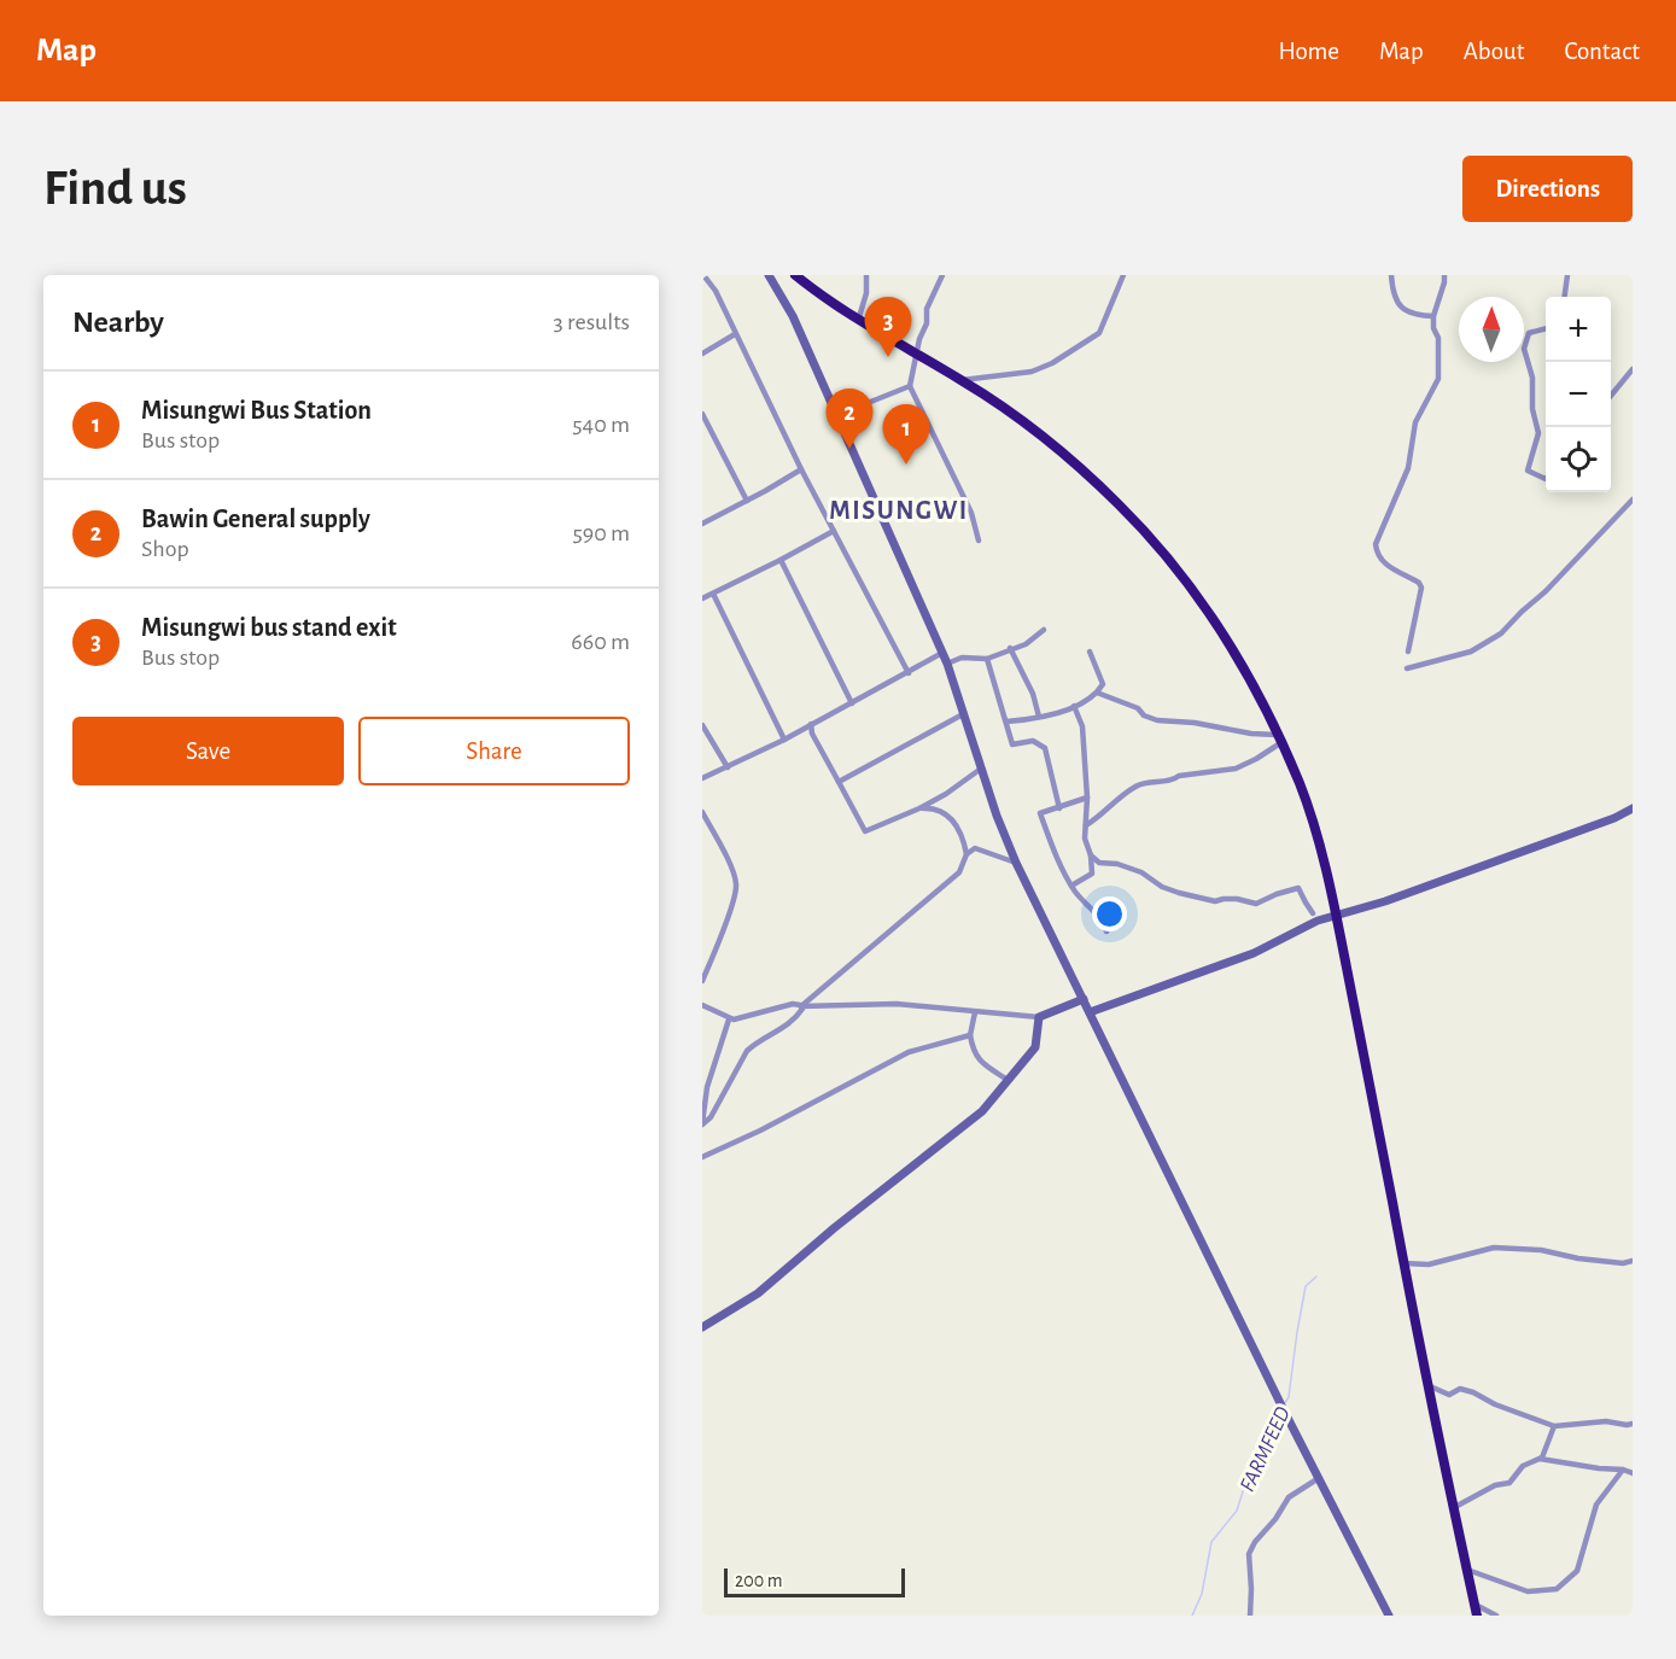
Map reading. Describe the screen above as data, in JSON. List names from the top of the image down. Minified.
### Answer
{"districts":["MISUNGWI"],"water":["FARMFEED"],"scale_bar":"200 m","north":"top","page":{"header":"Map","nav":["Home","Map","About","Contact"],"buttons":["Directions",["Save","Share"]],"title":"Find us","heading":["Nearby","3 results"],"map_buttons":["+","−"],"pins":["3","2","1"],"list":[{"mark":"1","name":"Misungwi Bus Station","note":"Bus stop","value":"540 m"},{"mark":"2","name":"Bawin General supply","note":"Shop","value":"590 m"},{"mark":"3","name":"Misungwi bus stand exit","note":"Bus stop","value":"660 m"}],"scale":"200 m"}}
